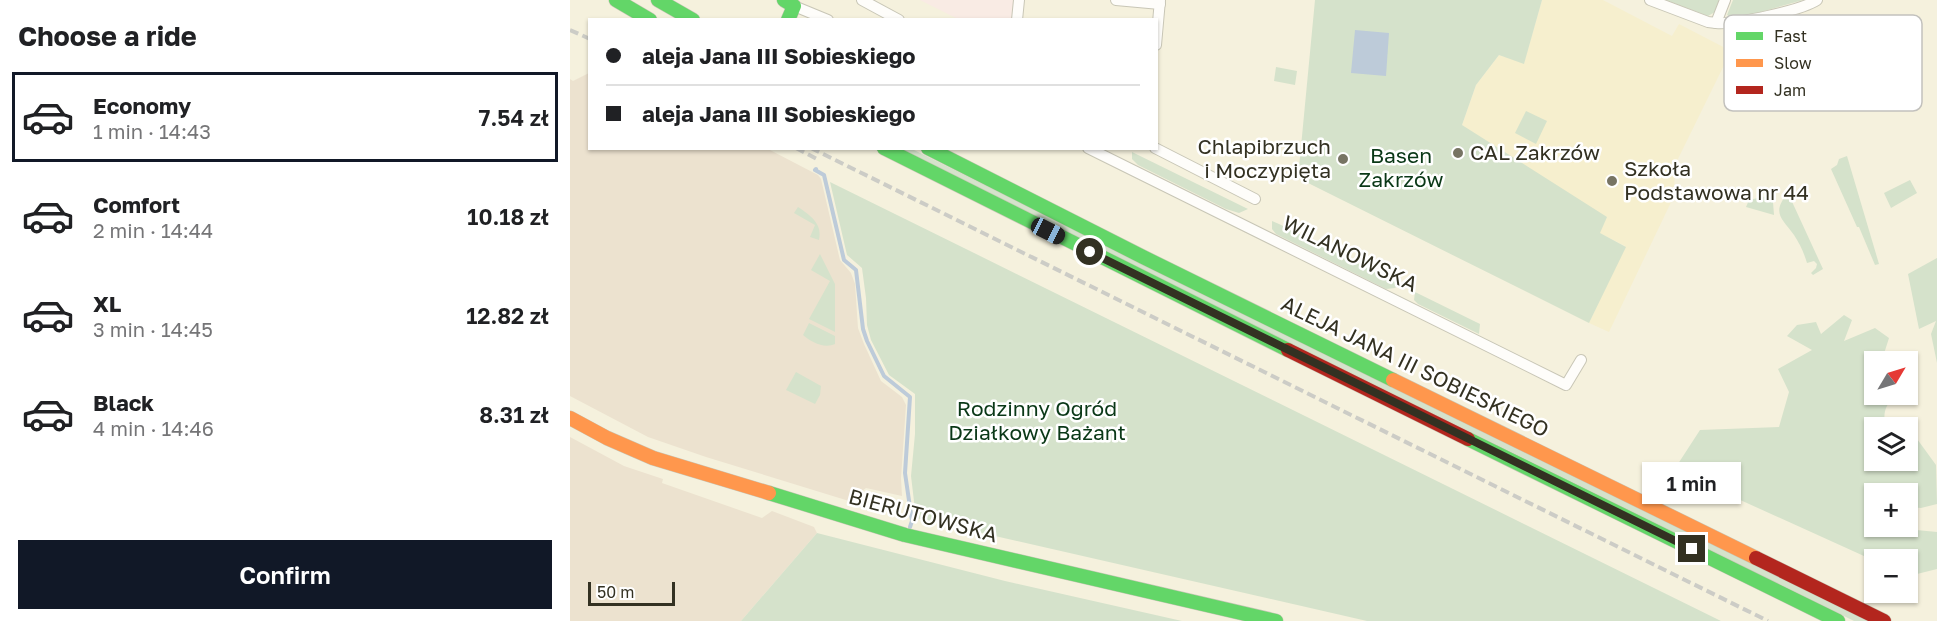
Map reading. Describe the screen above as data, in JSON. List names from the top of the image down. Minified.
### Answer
{"streets":{"main road":["ALEJA JANA III SOBIESKIEGO","BIERUTOWSKA"],"street":["WILANOWSKA"]},"parks":["Basen Zakrzów","Rodzinny Ogród Działkowy Bażant"],"places":["CAL Zakrzów","Chlapibrzuch i Moczypięta","Szkoła Podstawowa nr 44"],"legend":["Fast","Slow","Jam"],"scale_bar":"50 m","north":"top right","page":{"heading":"Choose a ride","banner":["aleja Jana III Sobieskiego","aleja Jana III Sobieskiego"],"list":[{"name":"Economy","note":"1 min · 14:43","value":"7.54 zł"},{"name":"Comfort","note":"2 min · 14:44","value":"10.18 zł"},{"name":"XL","note":"3 min · 14:45","value":"12.82 zł"},{"name":"Black","note":"4 min · 14:46","value":"8.31 zł"}],"map_buttons":["+","−"],"bubble":"1 min","buttons":"Confirm","scale":"50 m"}}
